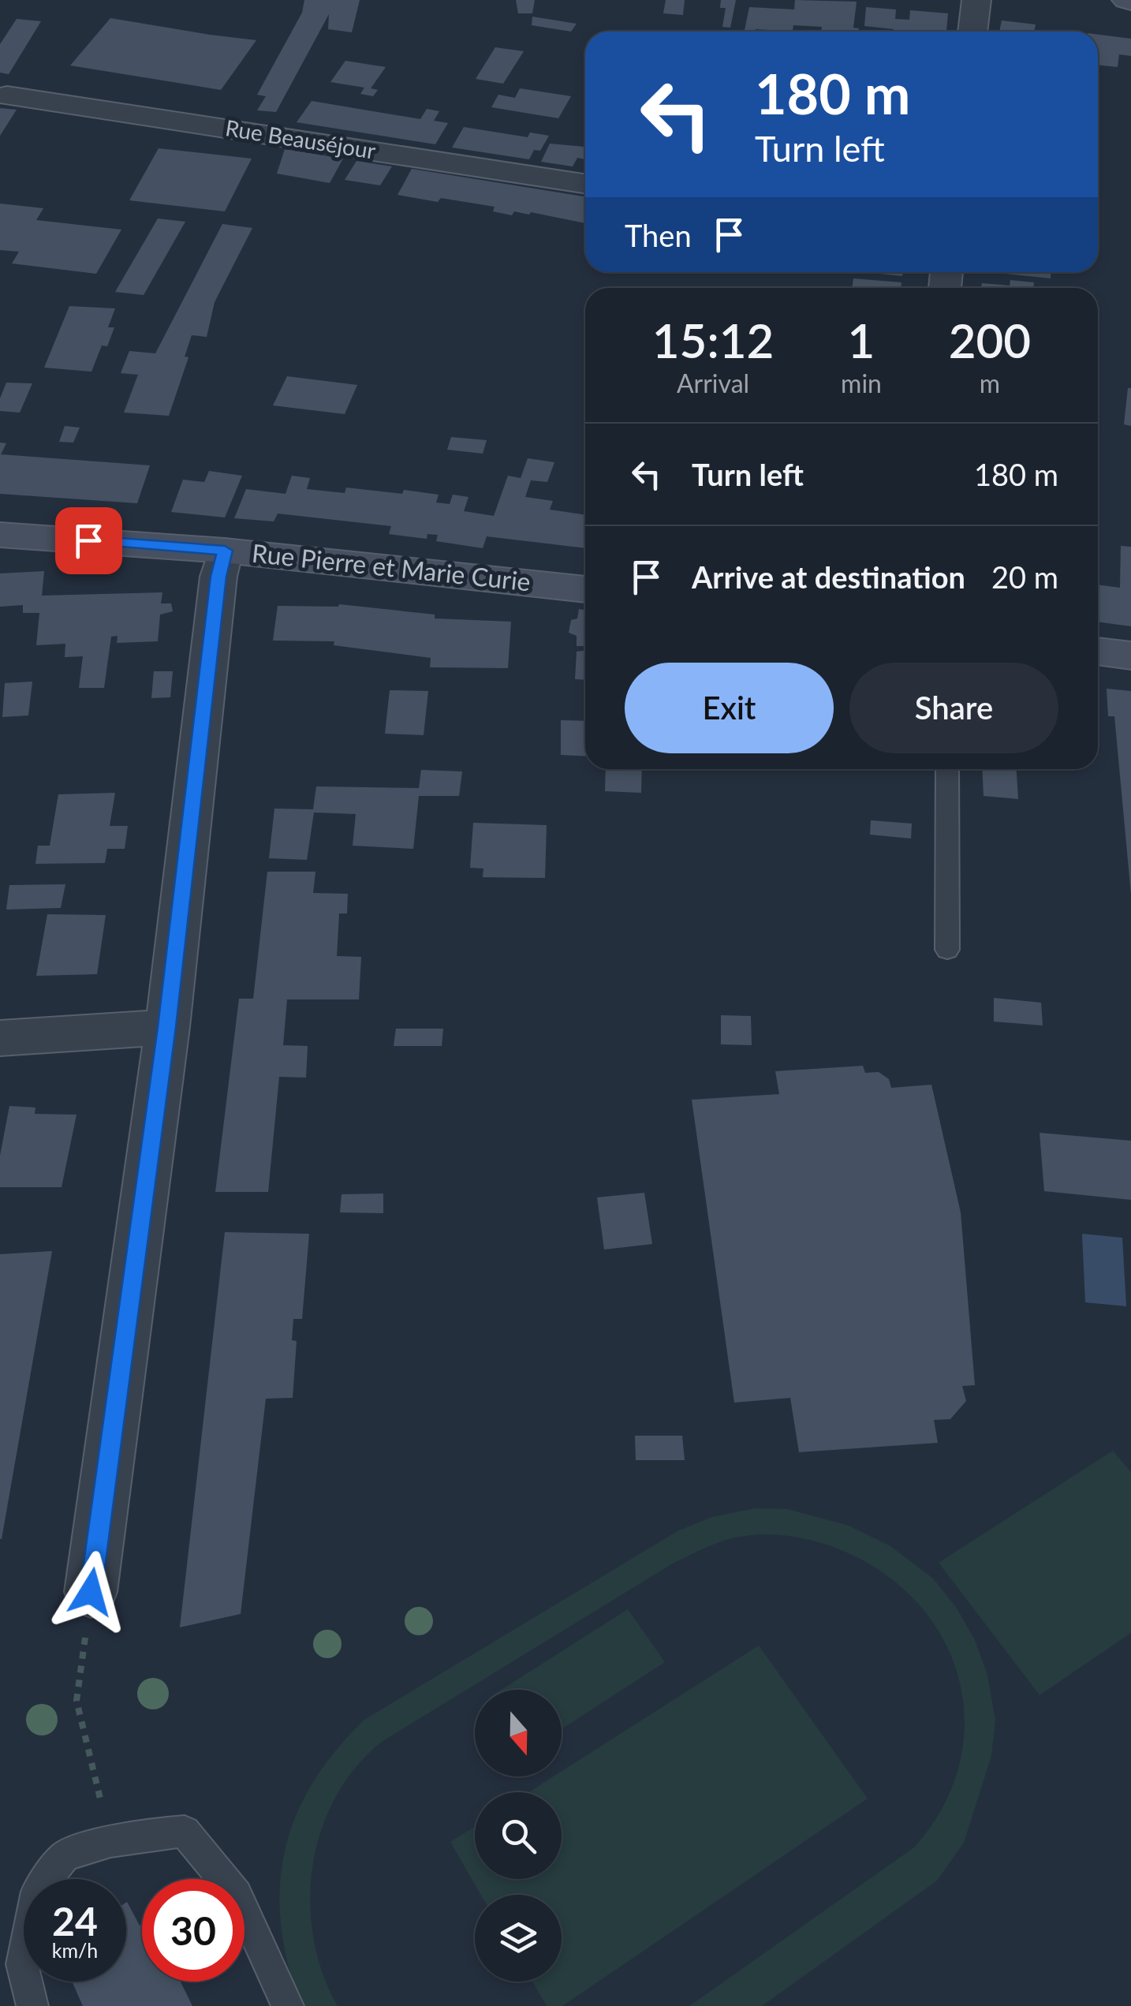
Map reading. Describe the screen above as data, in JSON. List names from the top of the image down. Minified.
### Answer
{"streets":{"street":["Rue Beauséjour","Rue Pierre et Marie Curie"]},"north":"bottom","page":{"turn":["180 m","Turn left"],"then":"Then","eta":["15:12","Arrival","1","min","200","m"],"list":[{"name":"Turn left","value":"180 m"},{"name":"Arrive at destination","value":"20 m"}],"buttons":["Exit","Share"],"speed":"24 km/h","limit":"30"}}
